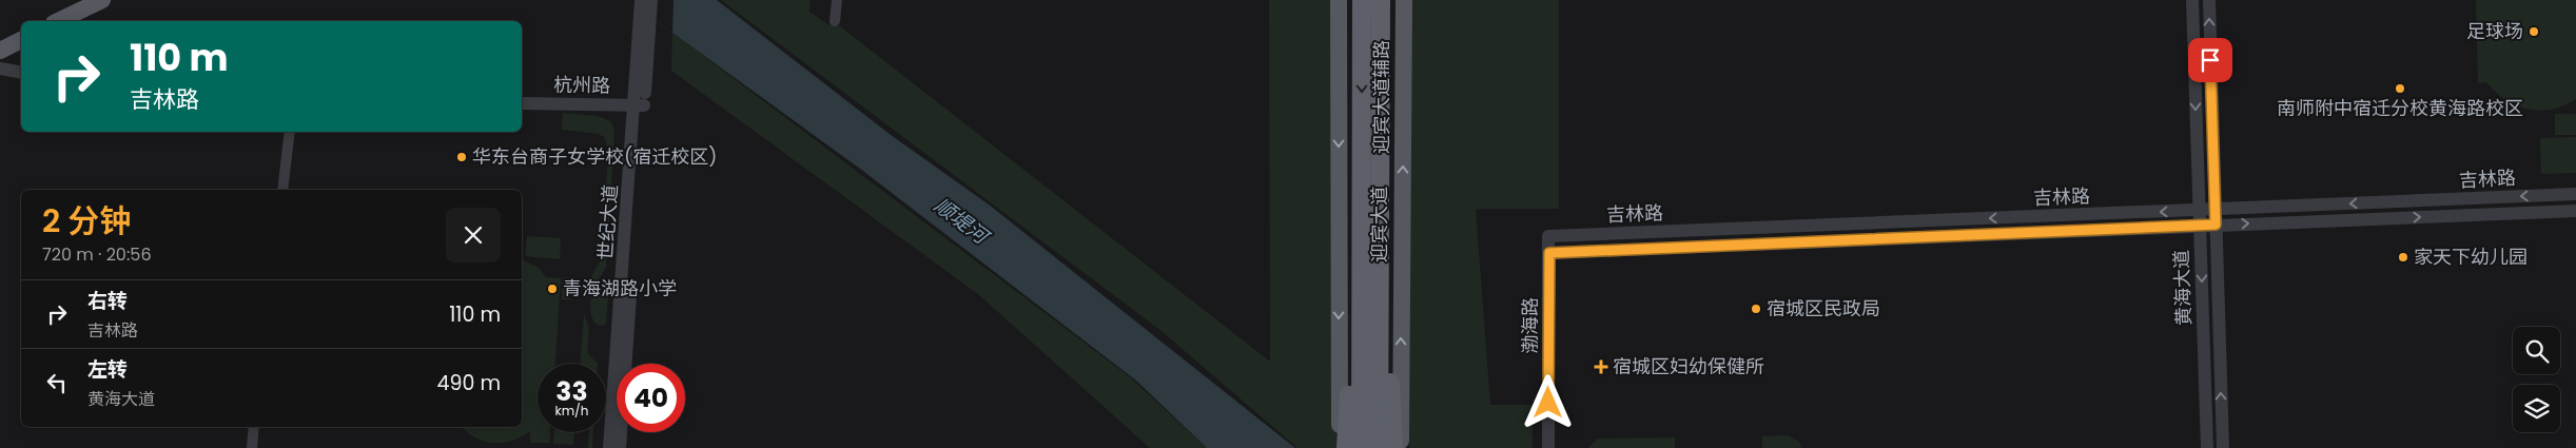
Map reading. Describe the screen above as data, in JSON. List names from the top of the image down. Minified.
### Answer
{"streets":{"highway":["迎宾大道"],"main road":["迎宾大道辅路"],"street":["杭州路","吉林路","世纪大道","黄海大道","渤海路"]},"crossings":[["杭州路","世纪大道"],["吉林路","黄海大道"],["吉林路","渤海路"]],"water":["顺堤河"],"places":{"other":["足球场","南师附中宿迁分校黄海路校区","华东台商子女学校(宿迁校区)","家天下幼儿园","青海湖路小学","宿城区民政局"],"health":["宿城区妇幼保健所"]},"page":{"turn":["110 m","吉林路"],"heading":["2 分钟","720 m · 20:56"],"list":[{"name":"右转","note":"吉林路","value":"110 m"},{"name":"左转","note":"黄海大道","value":"490 m"}],"speed":"33 km/h","limit":"40"}}
